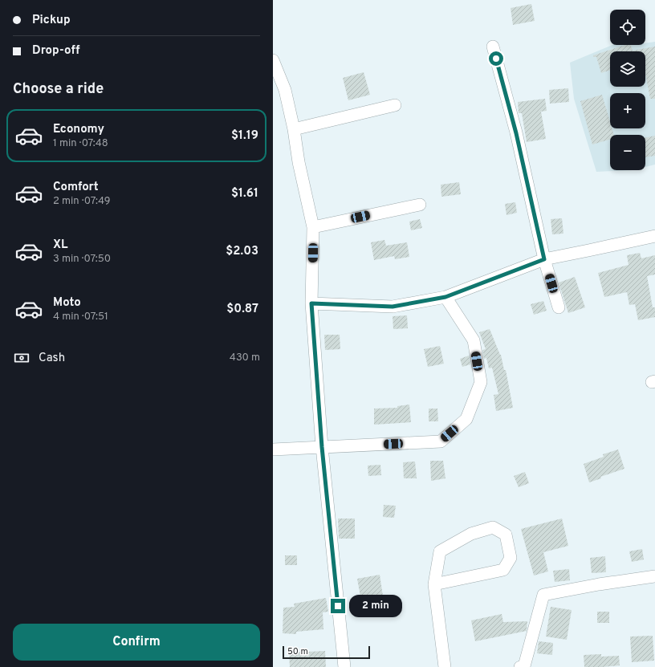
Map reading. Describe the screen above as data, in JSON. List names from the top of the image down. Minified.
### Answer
{"scale_bar":"50 m","page":{"banner":["Pickup","Drop-off"],"map_buttons":["+","−"],"heading":"Choose a ride","list":[{"name":"Economy","note":"1 min · 07:48","value":"$1.19"},{"name":"Comfort","note":"2 min · 07:49","value":"$1.61"},{"name":"XL","note":"3 min · 07:50","value":"$2.03"},{"name":"Moto","note":"4 min · 07:51","value":"$0.87"}],"pay":["Cash","430 m"],"bubble":"2 min","buttons":"Confirm","scale":"50 m"}}
